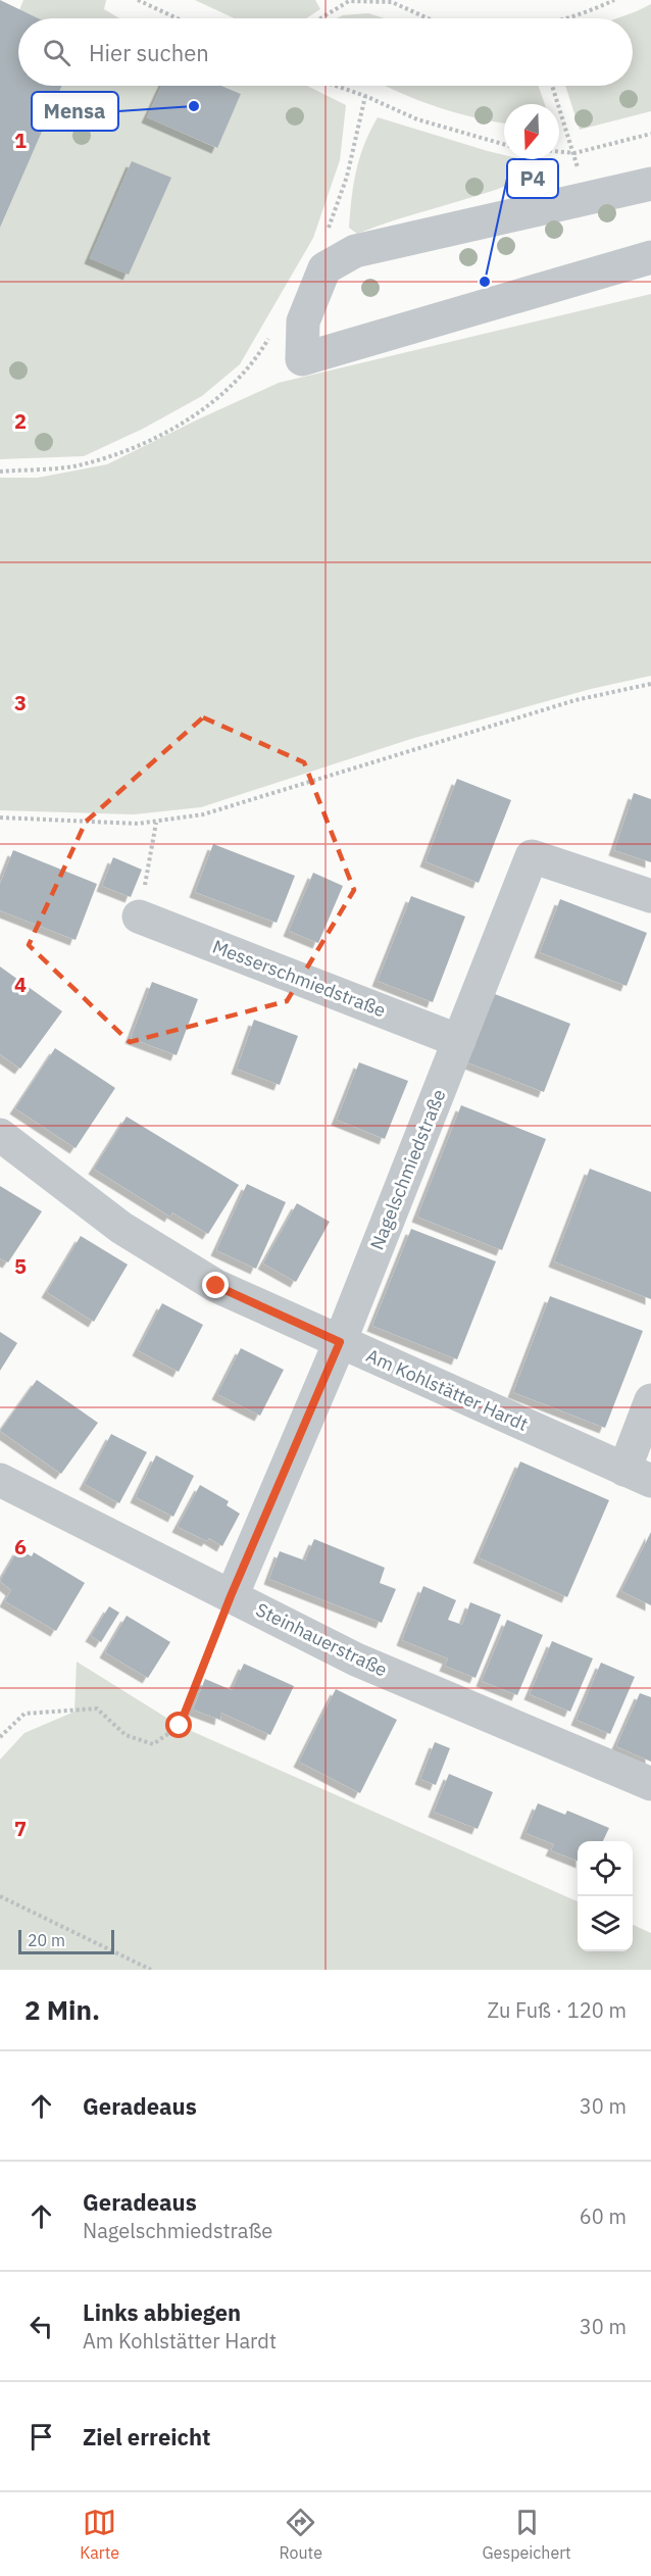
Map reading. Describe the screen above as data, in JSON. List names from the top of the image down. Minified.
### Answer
{"streets":{"street":["Messerschmiedstraße","Nagelschmiedstraße","Am Kohlstätter Hardt","Steinhauerstraße"]},"crossings":[["Messerschmiedstraße","Nagelschmiedstraße"],["Nagelschmiedstraße","Am Kohlstätter Hardt"],["Nagelschmiedstraße","Steinhauerstraße"]],"places":["Mensa","P4"],"scale_bar":"20 m","north":"bottom","page":{"search":"Hier suchen","scale":"20 m","heading":["2 Min.","Zu Fuß · 120 m"],"list":[["Geradeaus","30 m"],["Geradeaus","Nagelschmiedstraße","60 m"],["Links abbiegen","Am Kohlstätter Hardt","30 m"],"Ziel erreicht"],"nav":["Karte","Route","Gespeichert"]},"grid":{"rows":["1","2","3","4","5","6","7"]}}
